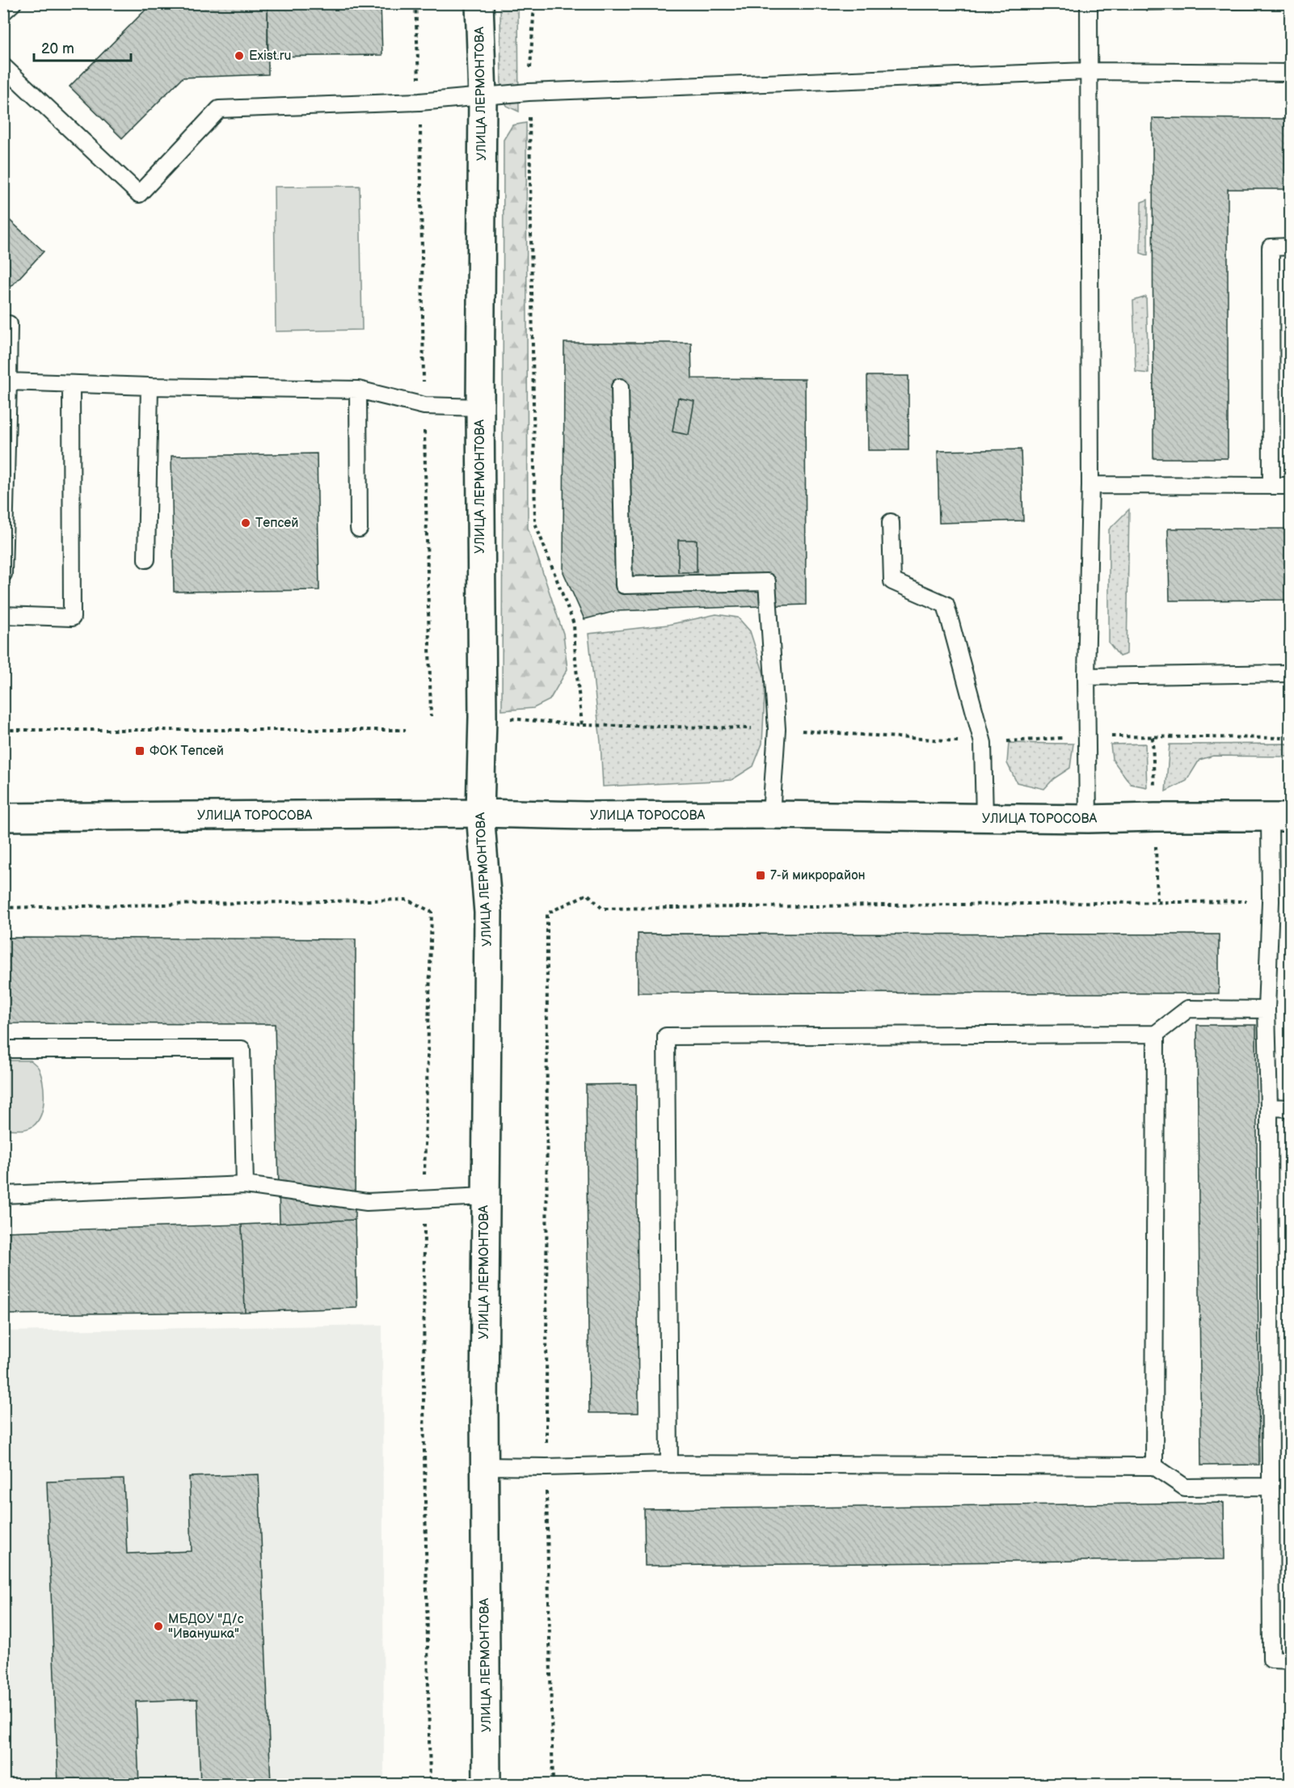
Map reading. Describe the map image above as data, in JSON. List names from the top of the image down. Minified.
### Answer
{"streets":{"street":["УЛИЦА ЛЕРМОНТОВА","УЛИЦА ТОРОСОВА"]},"crossings":[["УЛИЦА ЛЕРМОНТОВА","УЛИЦА ТОРОСОВА"]],"places":{"other":["Exist.ru","Тепсей","МБДОУ \"Д/с \"Иванушка\""],"transit":["ФОК Тепсей","7-й микрорайон"]},"scale_bar":"20 m"}
